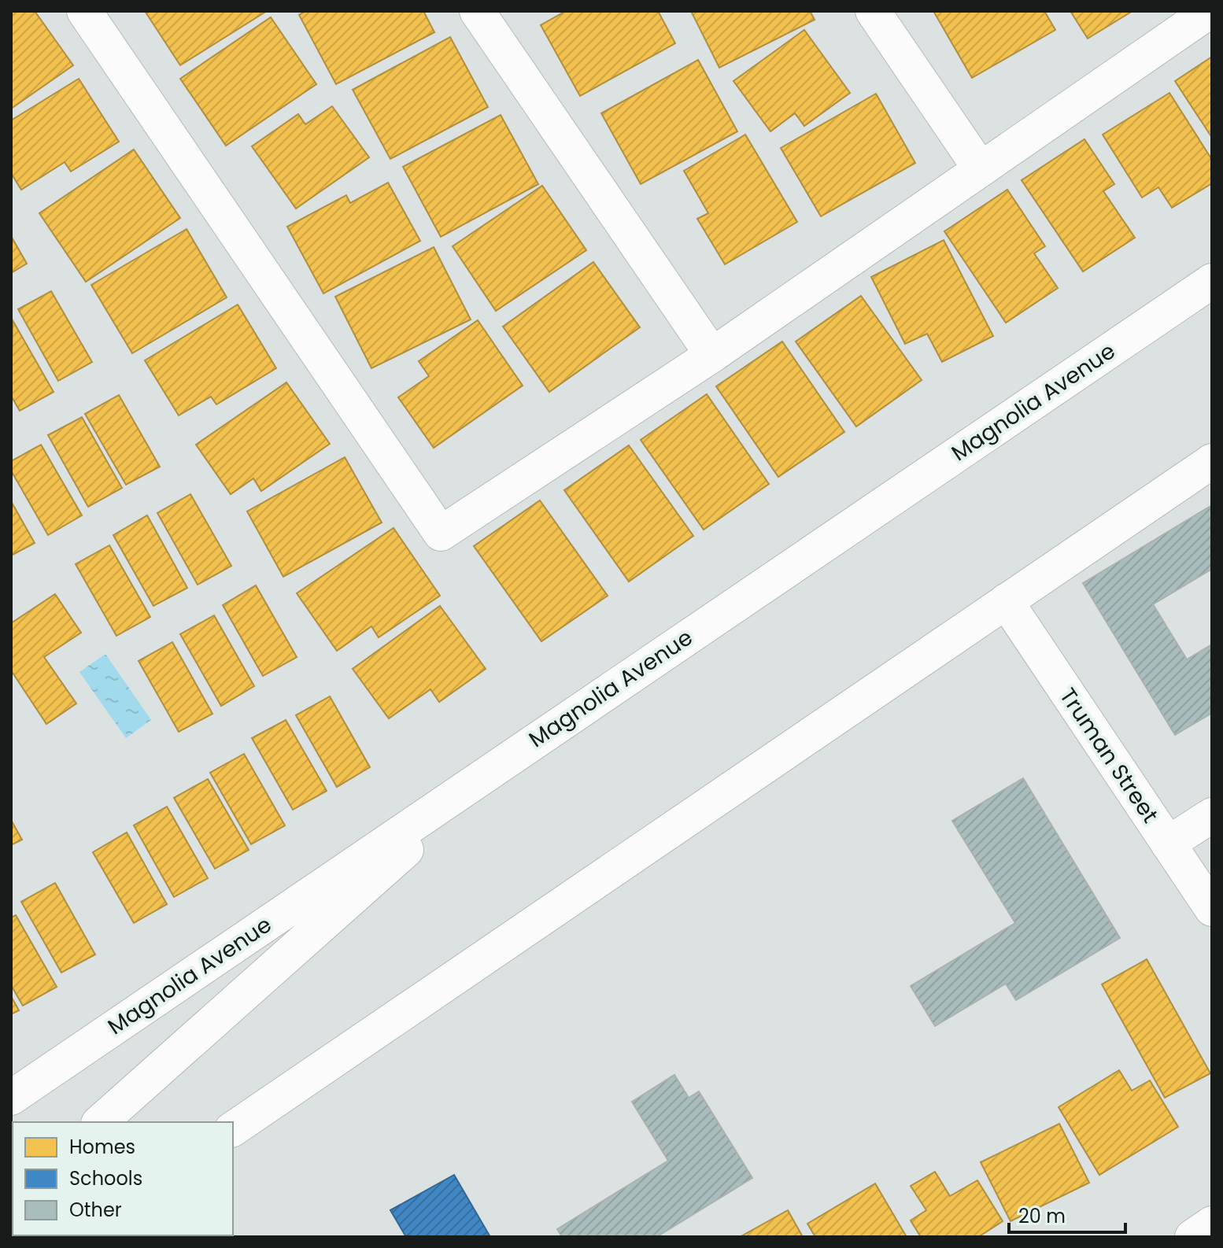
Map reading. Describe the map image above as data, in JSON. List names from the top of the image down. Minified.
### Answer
{"streets":{"main road":["Magnolia Avenue","Truman Street"]},"legend":["Homes","Schools","Other"],"scale_bar":"20 m"}
